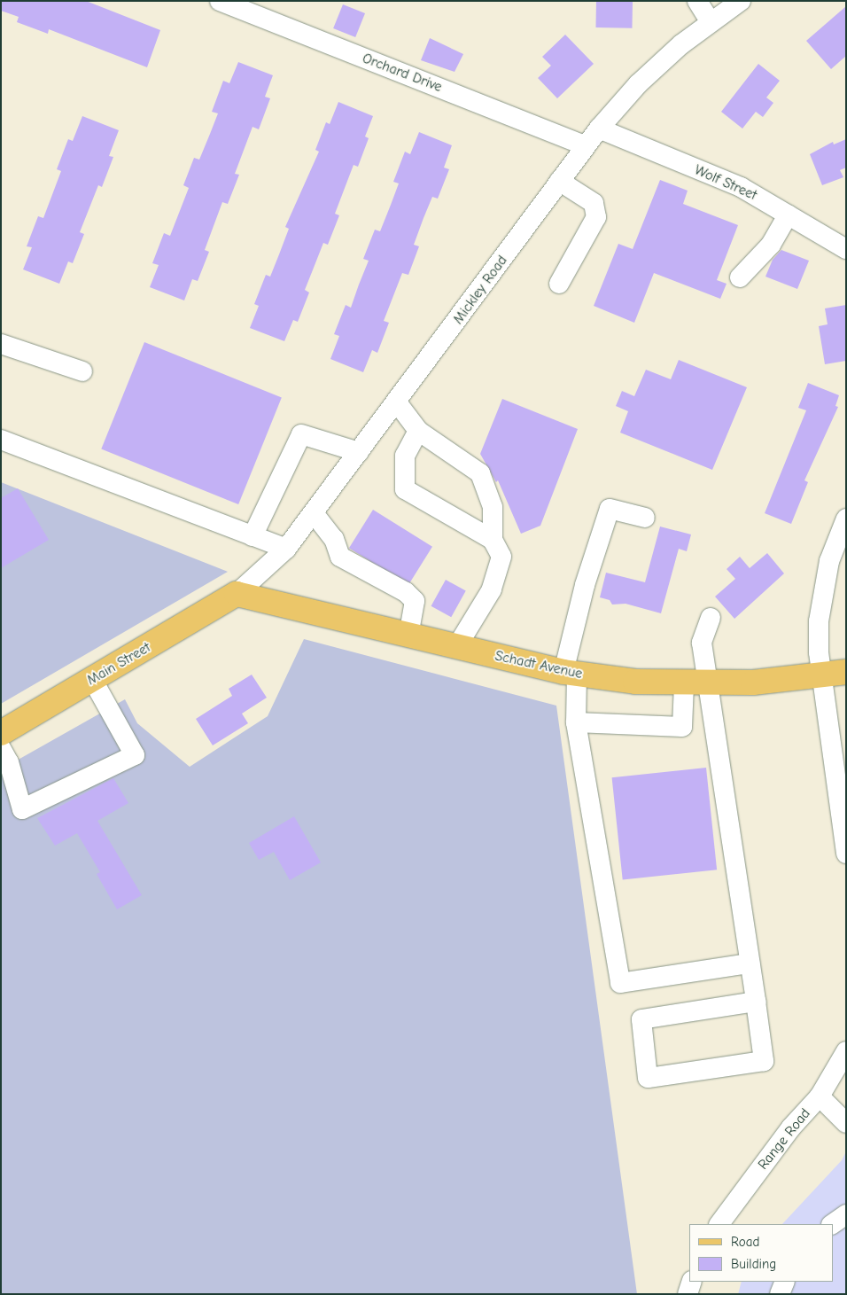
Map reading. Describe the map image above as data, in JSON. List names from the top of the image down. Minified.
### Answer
{"streets":{"main road":["Main Street","Schadt Avenue"],"street":["Orchard Drive","Wolf Street","Mickley Road","Range Road"]},"crossings":[["Orchard Drive","Mickley Road"],["Wolf Street","Mickley Road"],["Mickley Road","Main Street"],["Mickley Road","Schadt Avenue"],["Main Street","Schadt Avenue"]],"legend":["Road","Building"]}
